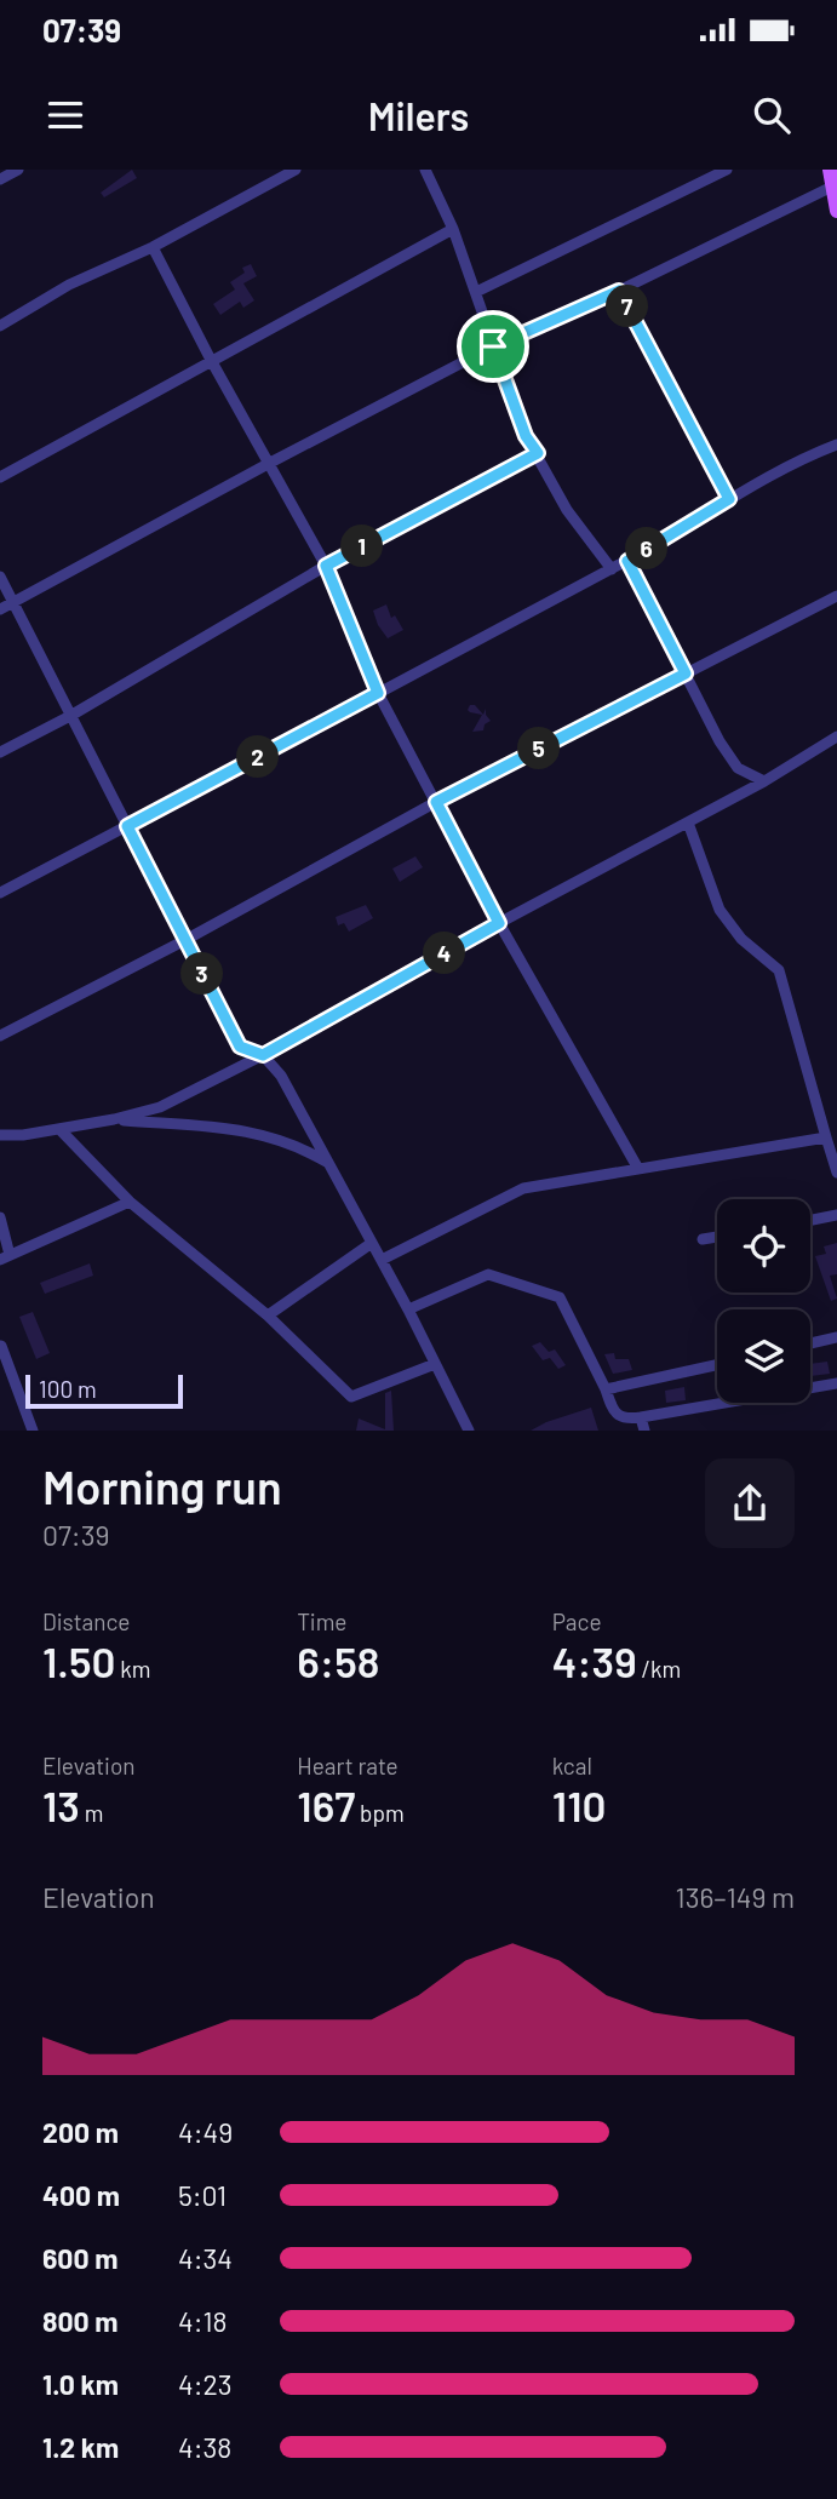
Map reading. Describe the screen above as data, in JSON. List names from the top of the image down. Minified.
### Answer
{"scale_bar":"100 m","page":{"status":"07:39","header":"Milers","pins":["7","1","6","5","2","4","3"],"scale":"100 m","heading":["Morning run","07:39"],"stats":[["Distance","1.50 km"],["Time","6:58"],["Pace","4:39 /km"],["Elevation","13 m"],["Heart rate","167 bpm"],["kcal","110"]],"chart":["Elevation","136–149 m"],"list":[{"name":"200 m","note":"4:49"},{"name":"400 m","note":"5:01"},{"name":"600 m","note":"4:34"},{"name":"800 m","note":"4:18"},{"name":"1.0 km","note":"4:23"},{"name":"1.2 km","note":"4:38"}]}}
